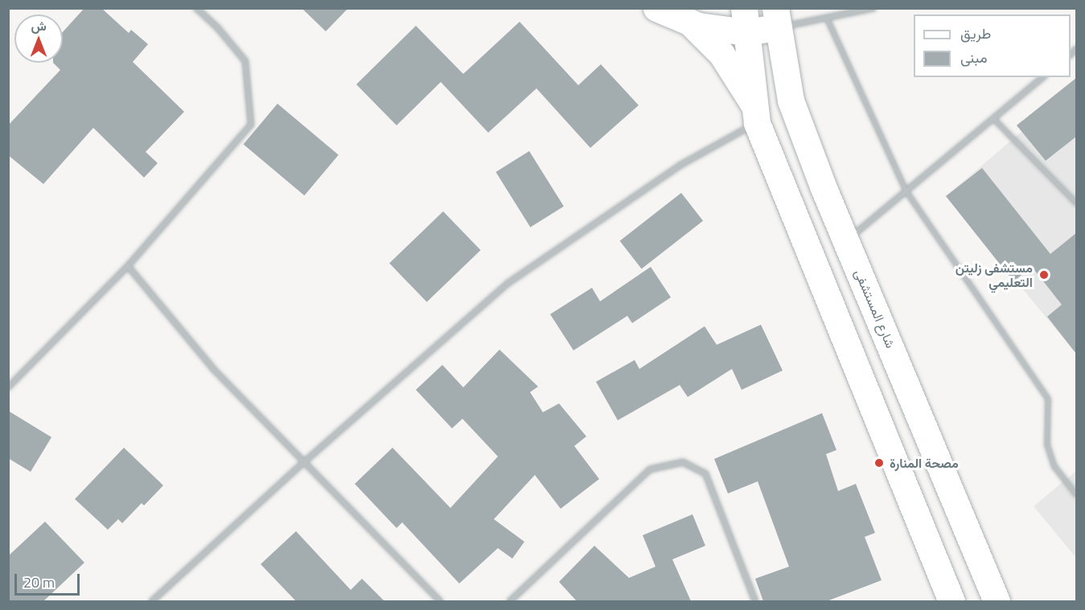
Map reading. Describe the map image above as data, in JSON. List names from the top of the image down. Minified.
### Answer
{"streets":{"main road":["شارع المستشفى"]},"places":["مستشفى زليتن التعليمي","مصحة المنارة"],"legend":["طريق","مبنى"],"scale_bar":"20 m","north":"top"}
